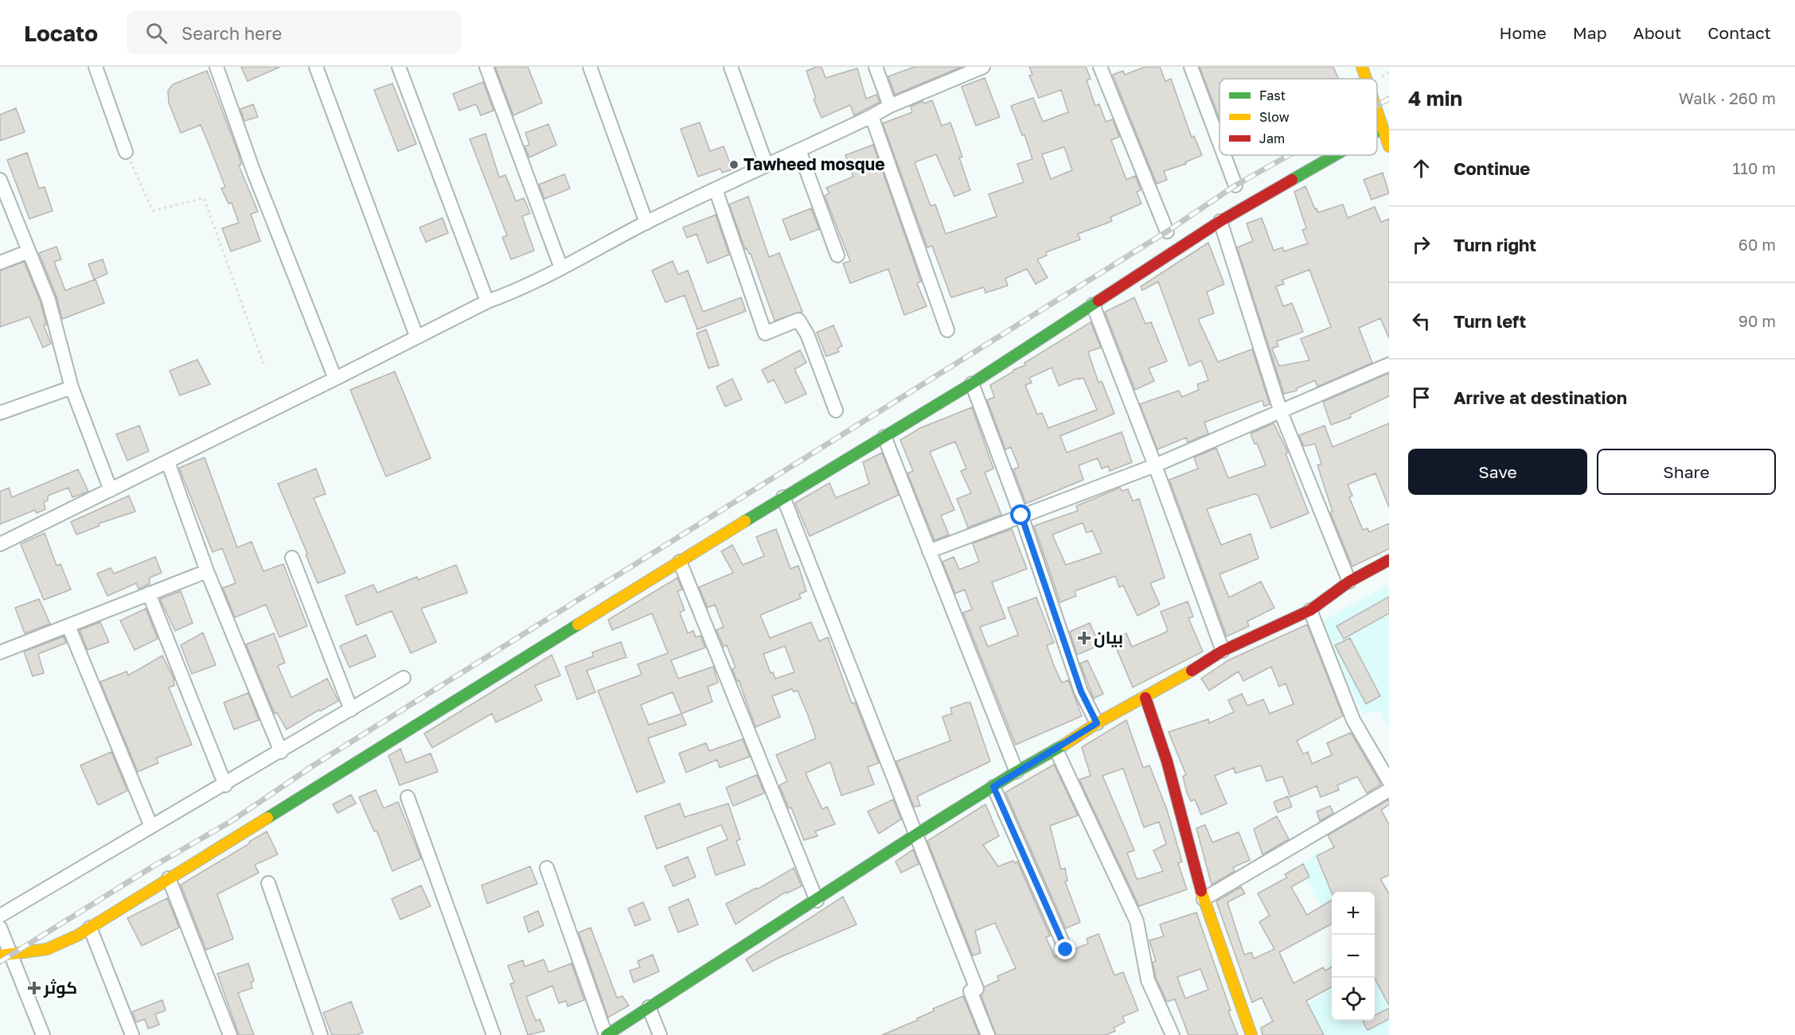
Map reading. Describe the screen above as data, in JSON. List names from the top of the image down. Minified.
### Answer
{"places":{"other":["Tawheed mosque"],"health":["بيان","كوثر"]},"legend":["Fast","Slow","Jam"],"page":{"header":"Locato","search":"Search here","nav":["Home","Map","About","Contact"],"heading":["4 min","Walk · 260 m"],"list":[["Continue","110 m"],["Turn right","60 m"],["Turn left","90 m"],"Arrive at destination"],"buttons":["Save","Share"],"map_buttons":["+","−"]}}
